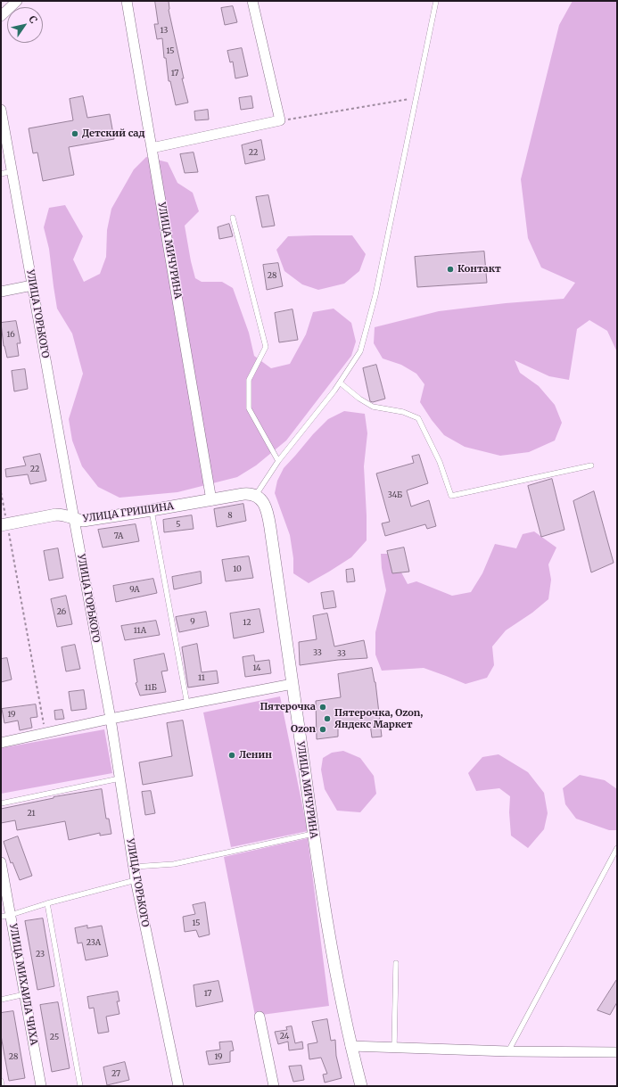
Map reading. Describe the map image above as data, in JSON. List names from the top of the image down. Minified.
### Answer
{"streets":{"street":["УЛИЦА МИЧУРИНА","УЛИЦА ГОРЬКОГО","УЛИЦА ГРИШИНА","УЛИЦА МИХАИЛА ЧИХА"]},"crossings":[["УЛИЦА МИЧУРИНА","УЛИЦА ГРИШИНА"],["УЛИЦА ГОРЬКОГО","УЛИЦА ГРИШИНА"]],"places":["Детский сад","Контакт","Пятерочка","Пятерочка, Ozon, Яндекс Маркет","Ozon","Ленин"],"house_numbers":["13","15","17","22","28","16","22","34Б","8","5","7А","10","9А","26","9","12","11А","33","33","14","11","11Б","19","21","15","23А","23","17","24","25","28","19","27"],"north":"top right"}
